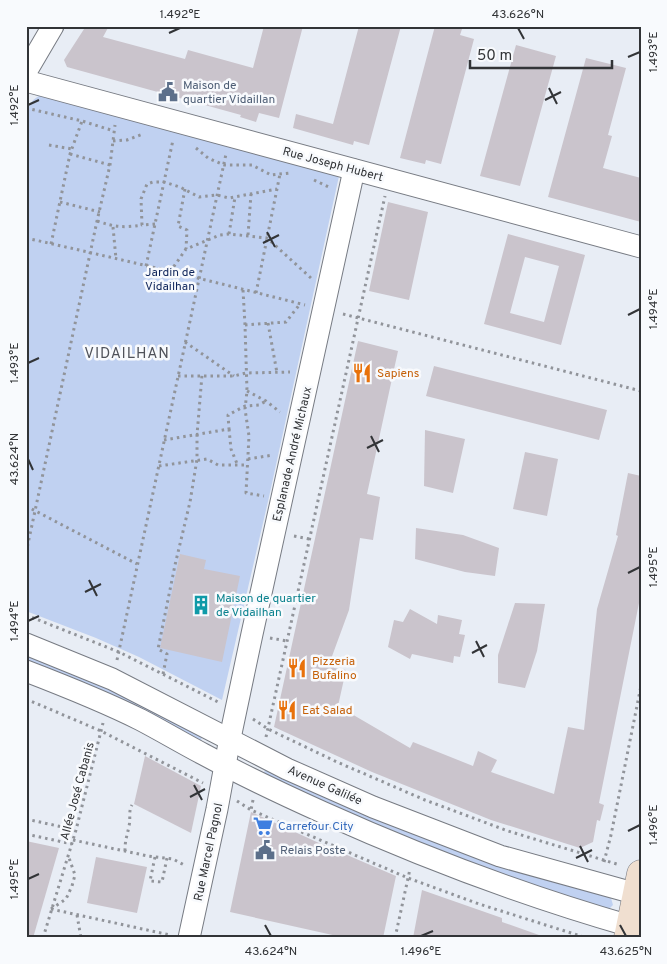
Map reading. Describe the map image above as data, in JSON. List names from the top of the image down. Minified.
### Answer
{"streets":{"street":["Rue Joseph Hubert","Esplanade André Michaux","Avenue Galilée","Rue Marcel Pagnol"],"path":["Allée José Cabanis"]},"crossings":[["Rue Joseph Hubert","Esplanade André Michaux"],["Esplanade André Michaux","Avenue Galilée"],["Esplanade André Michaux","Rue Marcel Pagnol"],["Avenue Galilée","Rue Marcel Pagnol"]],"districts":["VIDAILHAN"],"parks":["Jardin de Vidailhan"],"places":{"public building":["Maison de quartier Vidaillan","Relais Poste"],"restaurant":["Sapiens","Pizzeria Bufalino","Eat Salad"],"building":["Maison de quartier de Vidailhan"],"supermarket":["Carrefour City"]},"scale_bar":"50 m","coordinates":["1.492°E","43.626°N","1.493°E","1.494°E","43.624°N","1.495°E","1.496°E","43.625°N"]}
